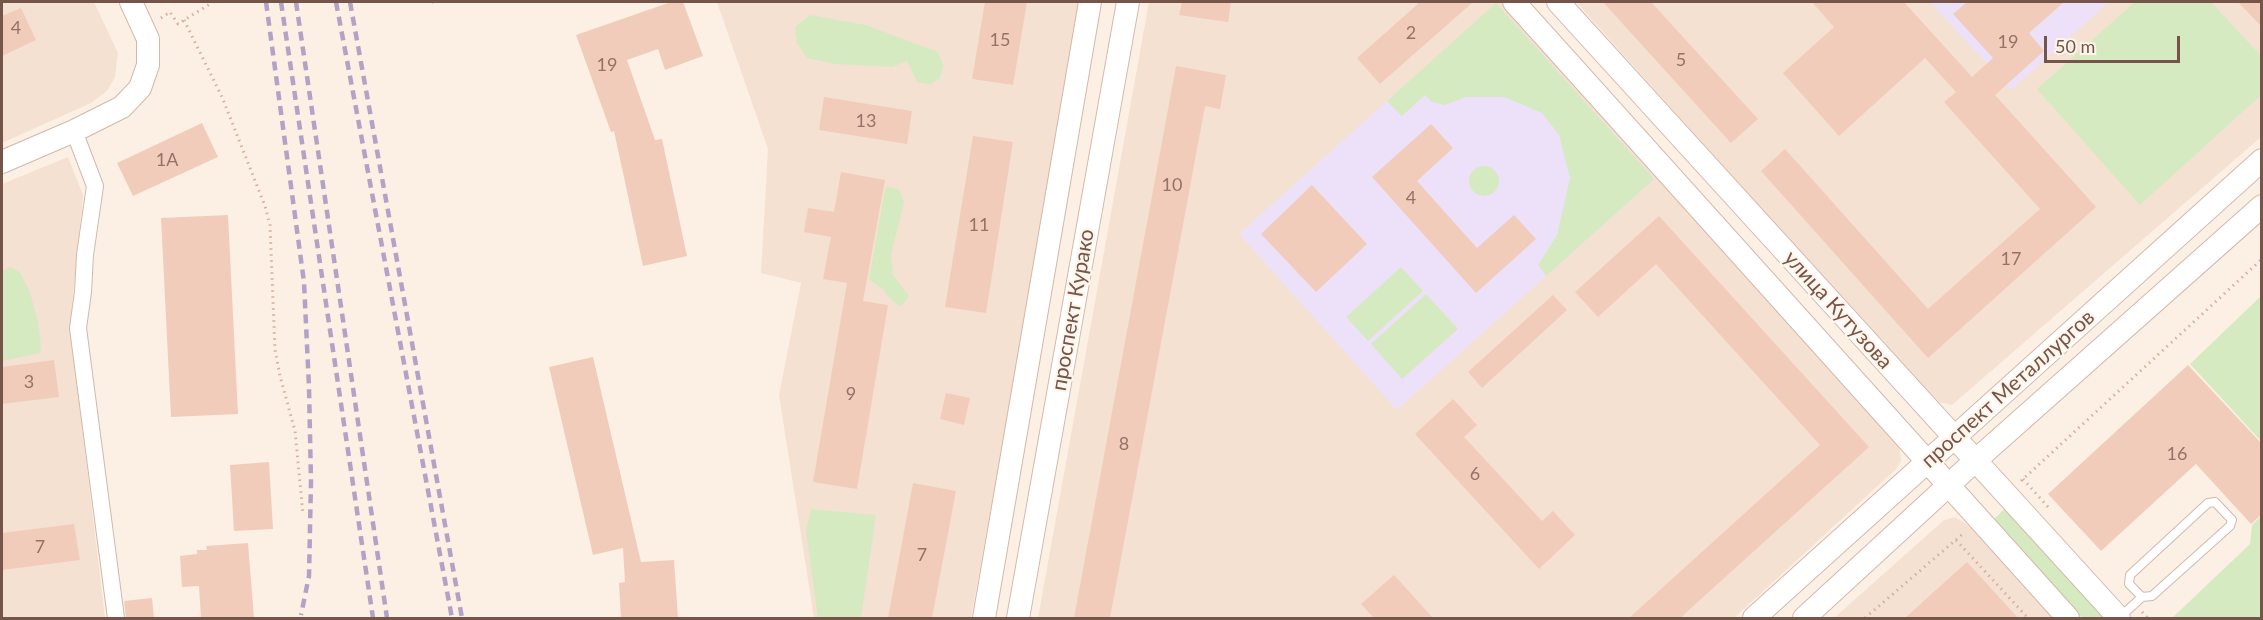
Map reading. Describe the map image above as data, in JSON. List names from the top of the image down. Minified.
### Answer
{"streets":{"main road":["проспект Курако","улица Кутузова","проспект Металлургов"]},"crossings":[["улица Кутузова","проспект Металлургов"]],"house_numbers":["4","2","15","19","5","19","13","1А","10","4","11","17","3","9","8","16","6","7","7"],"scale_bar":"50 m"}
